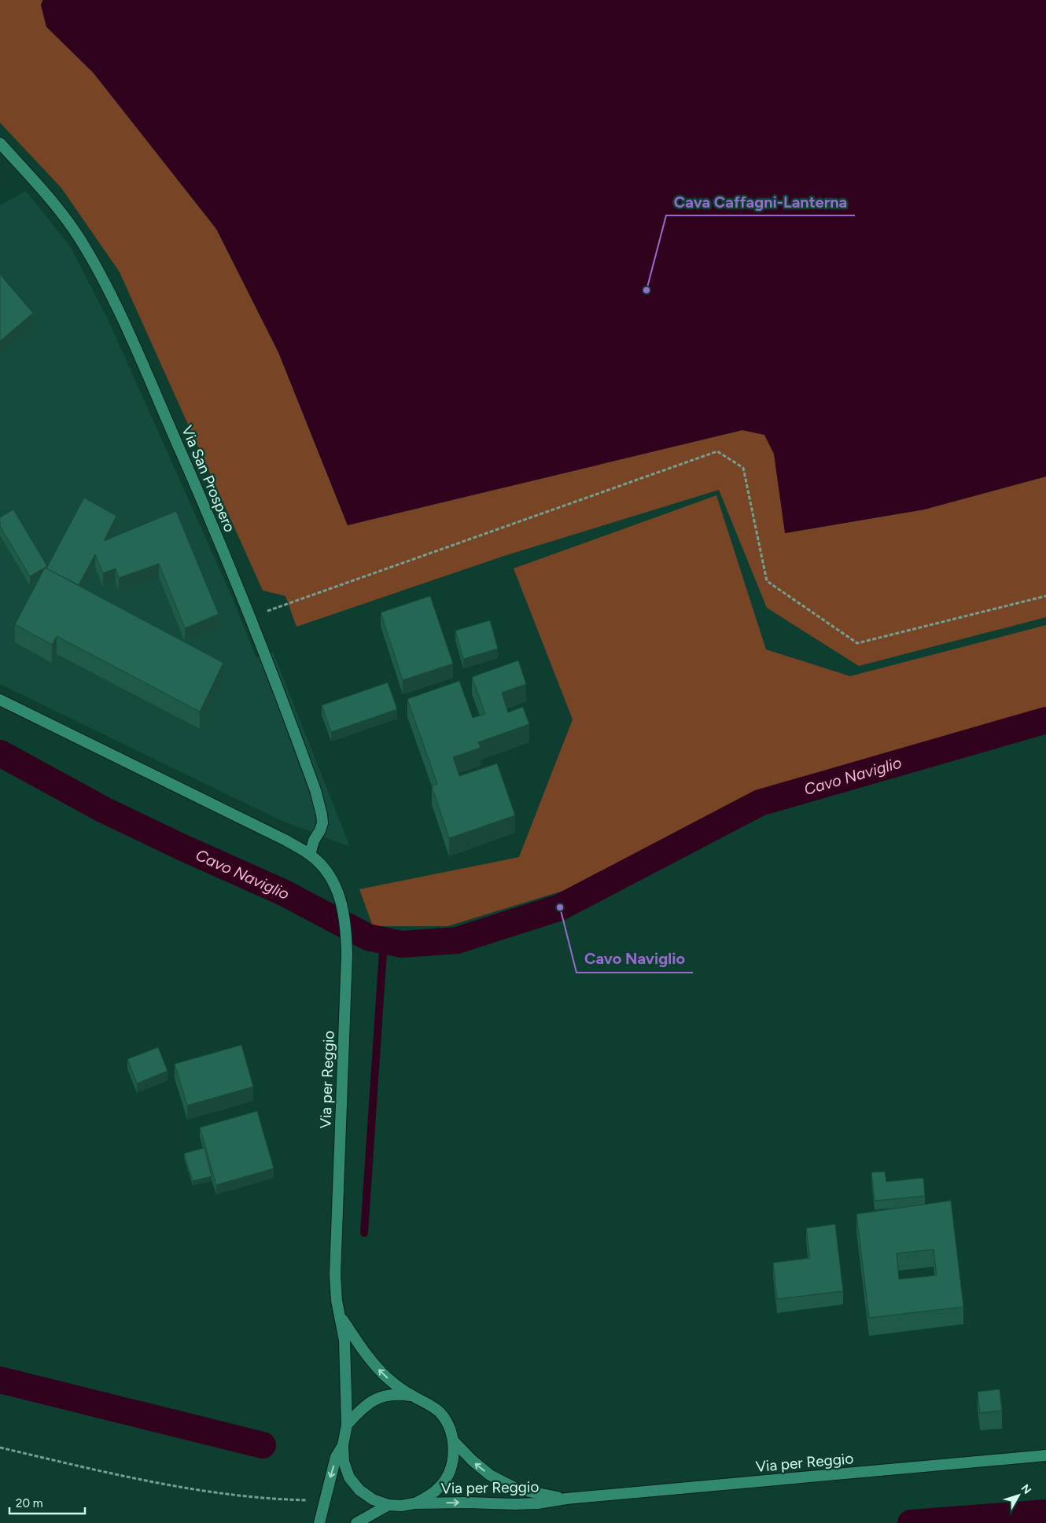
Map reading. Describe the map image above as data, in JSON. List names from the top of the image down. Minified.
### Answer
{"streets":{"main road":["Via San Prospero","Via per Reggio"]},"crossings":[["Via San Prospero","Via per Reggio"]],"water":["Cavo Naviglio"],"places":["Cava Caffagni-Lanterna","Cavo Naviglio"],"scale_bar":"20 m","north":"top right"}
